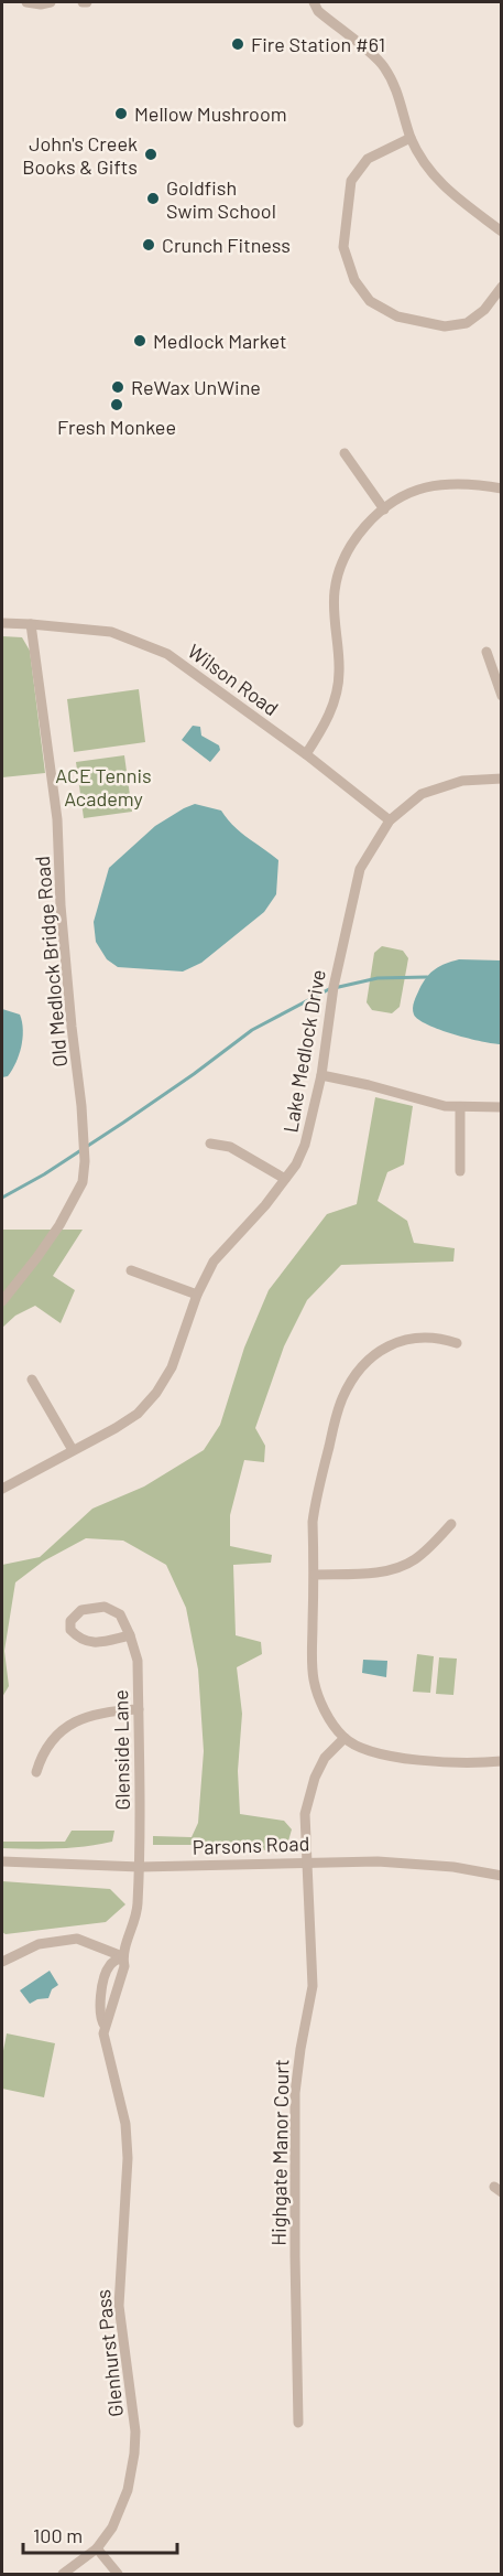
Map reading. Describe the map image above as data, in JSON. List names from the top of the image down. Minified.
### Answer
{"streets":{"street":["Wilson Road","Old Medlock Bridge Road","Lake Medlock Drive","Glenside Lane","Parsons Road","Highgate Manor Court","Glenhurst Pass"]},"crossings":[["Wilson Road","Old Medlock Bridge Road"],["Wilson Road","Lake Medlock Drive"],["Glenside Lane","Parsons Road"],["Glenside Lane","Glenhurst Pass"],["Parsons Road","Highgate Manor Court"],["Parsons Road","Glenhurst Pass"]],"parks":["ACE Tennis Academy"],"places":["Fire Station #61","Mellow Mushroom","John's Creek Books & Gifts","Goldfish Swim School","Crunch Fitness","Medlock Market","ReWax UnWine","Fresh Monkee"],"scale_bar":"100 m"}
